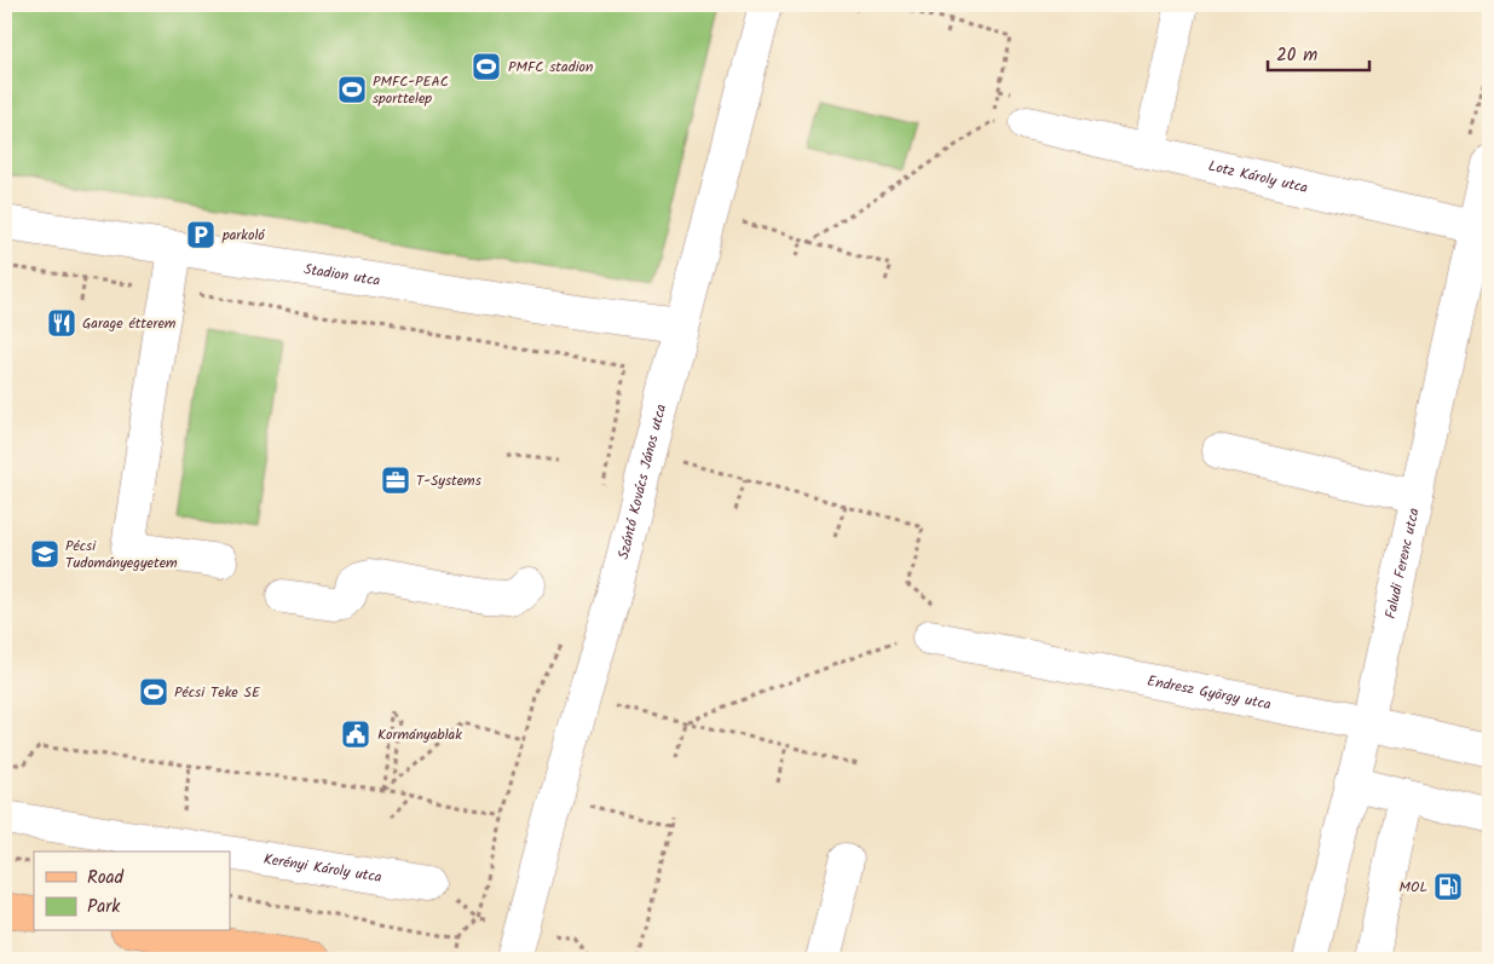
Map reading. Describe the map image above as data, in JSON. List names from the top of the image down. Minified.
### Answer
{"streets":{"street":["Lotz Károly utca","Stadion utca","Szántó Kovács János utca","Faludi Ferenc utca","Endresz György utca","Kerényi Károly utca"]},"crossings":[["Lotz Károly utca","Faludi Ferenc utca"],["Stadion utca","Szántó Kovács János utca"],["Faludi Ferenc utca","Endresz György utca"]],"places":{"sports":["PMFC stadion","PMFC-PEAC sporttelep","Pécsi Teke SE"],"parking":["parkoló"],"restaurant":["Garage étterem"],"office":["T-Systems"],"school or university":["Pécsi Tudományegyetem"],"public building":["Kormányablak"],"fuel station":["MOL"]},"legend":["Road","Park"],"scale_bar":"20 m"}
